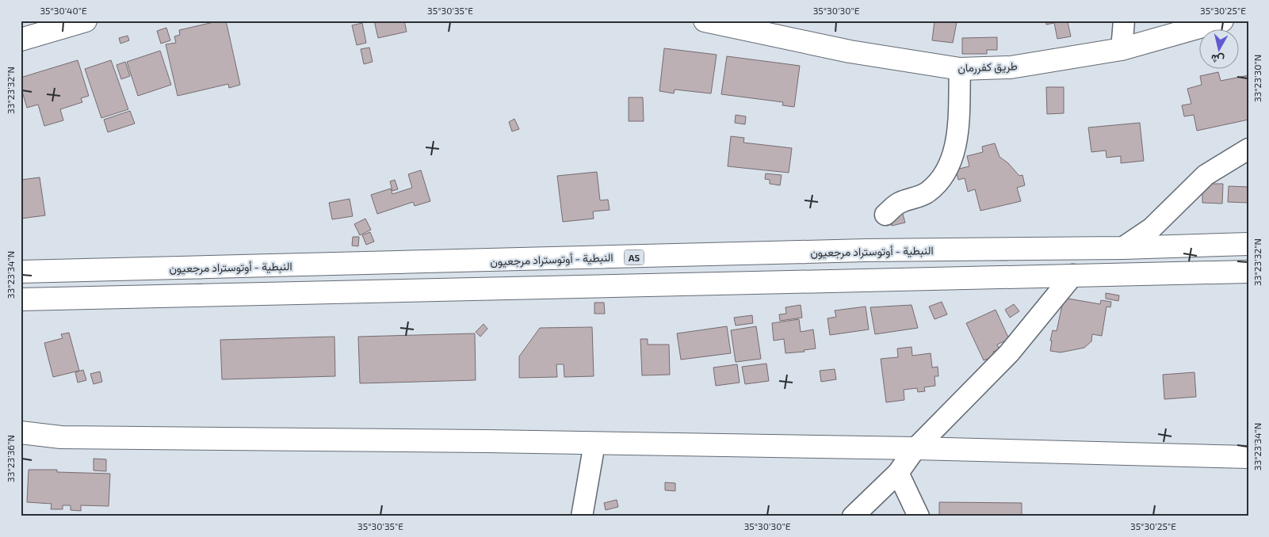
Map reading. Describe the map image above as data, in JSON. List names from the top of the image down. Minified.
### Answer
{"streets":{"main road":["طريق كفررمان","النبطية - أوتوستراد مرجعيون","A5"]},"north":"bottom","coordinates":["35°30'40\"E","35°30'35\"E","35°30'30\"E","35°30'25\"E","33°23'30\"N","33°23'32\"N","33°23'34\"N","33°23'36\"N"]}
